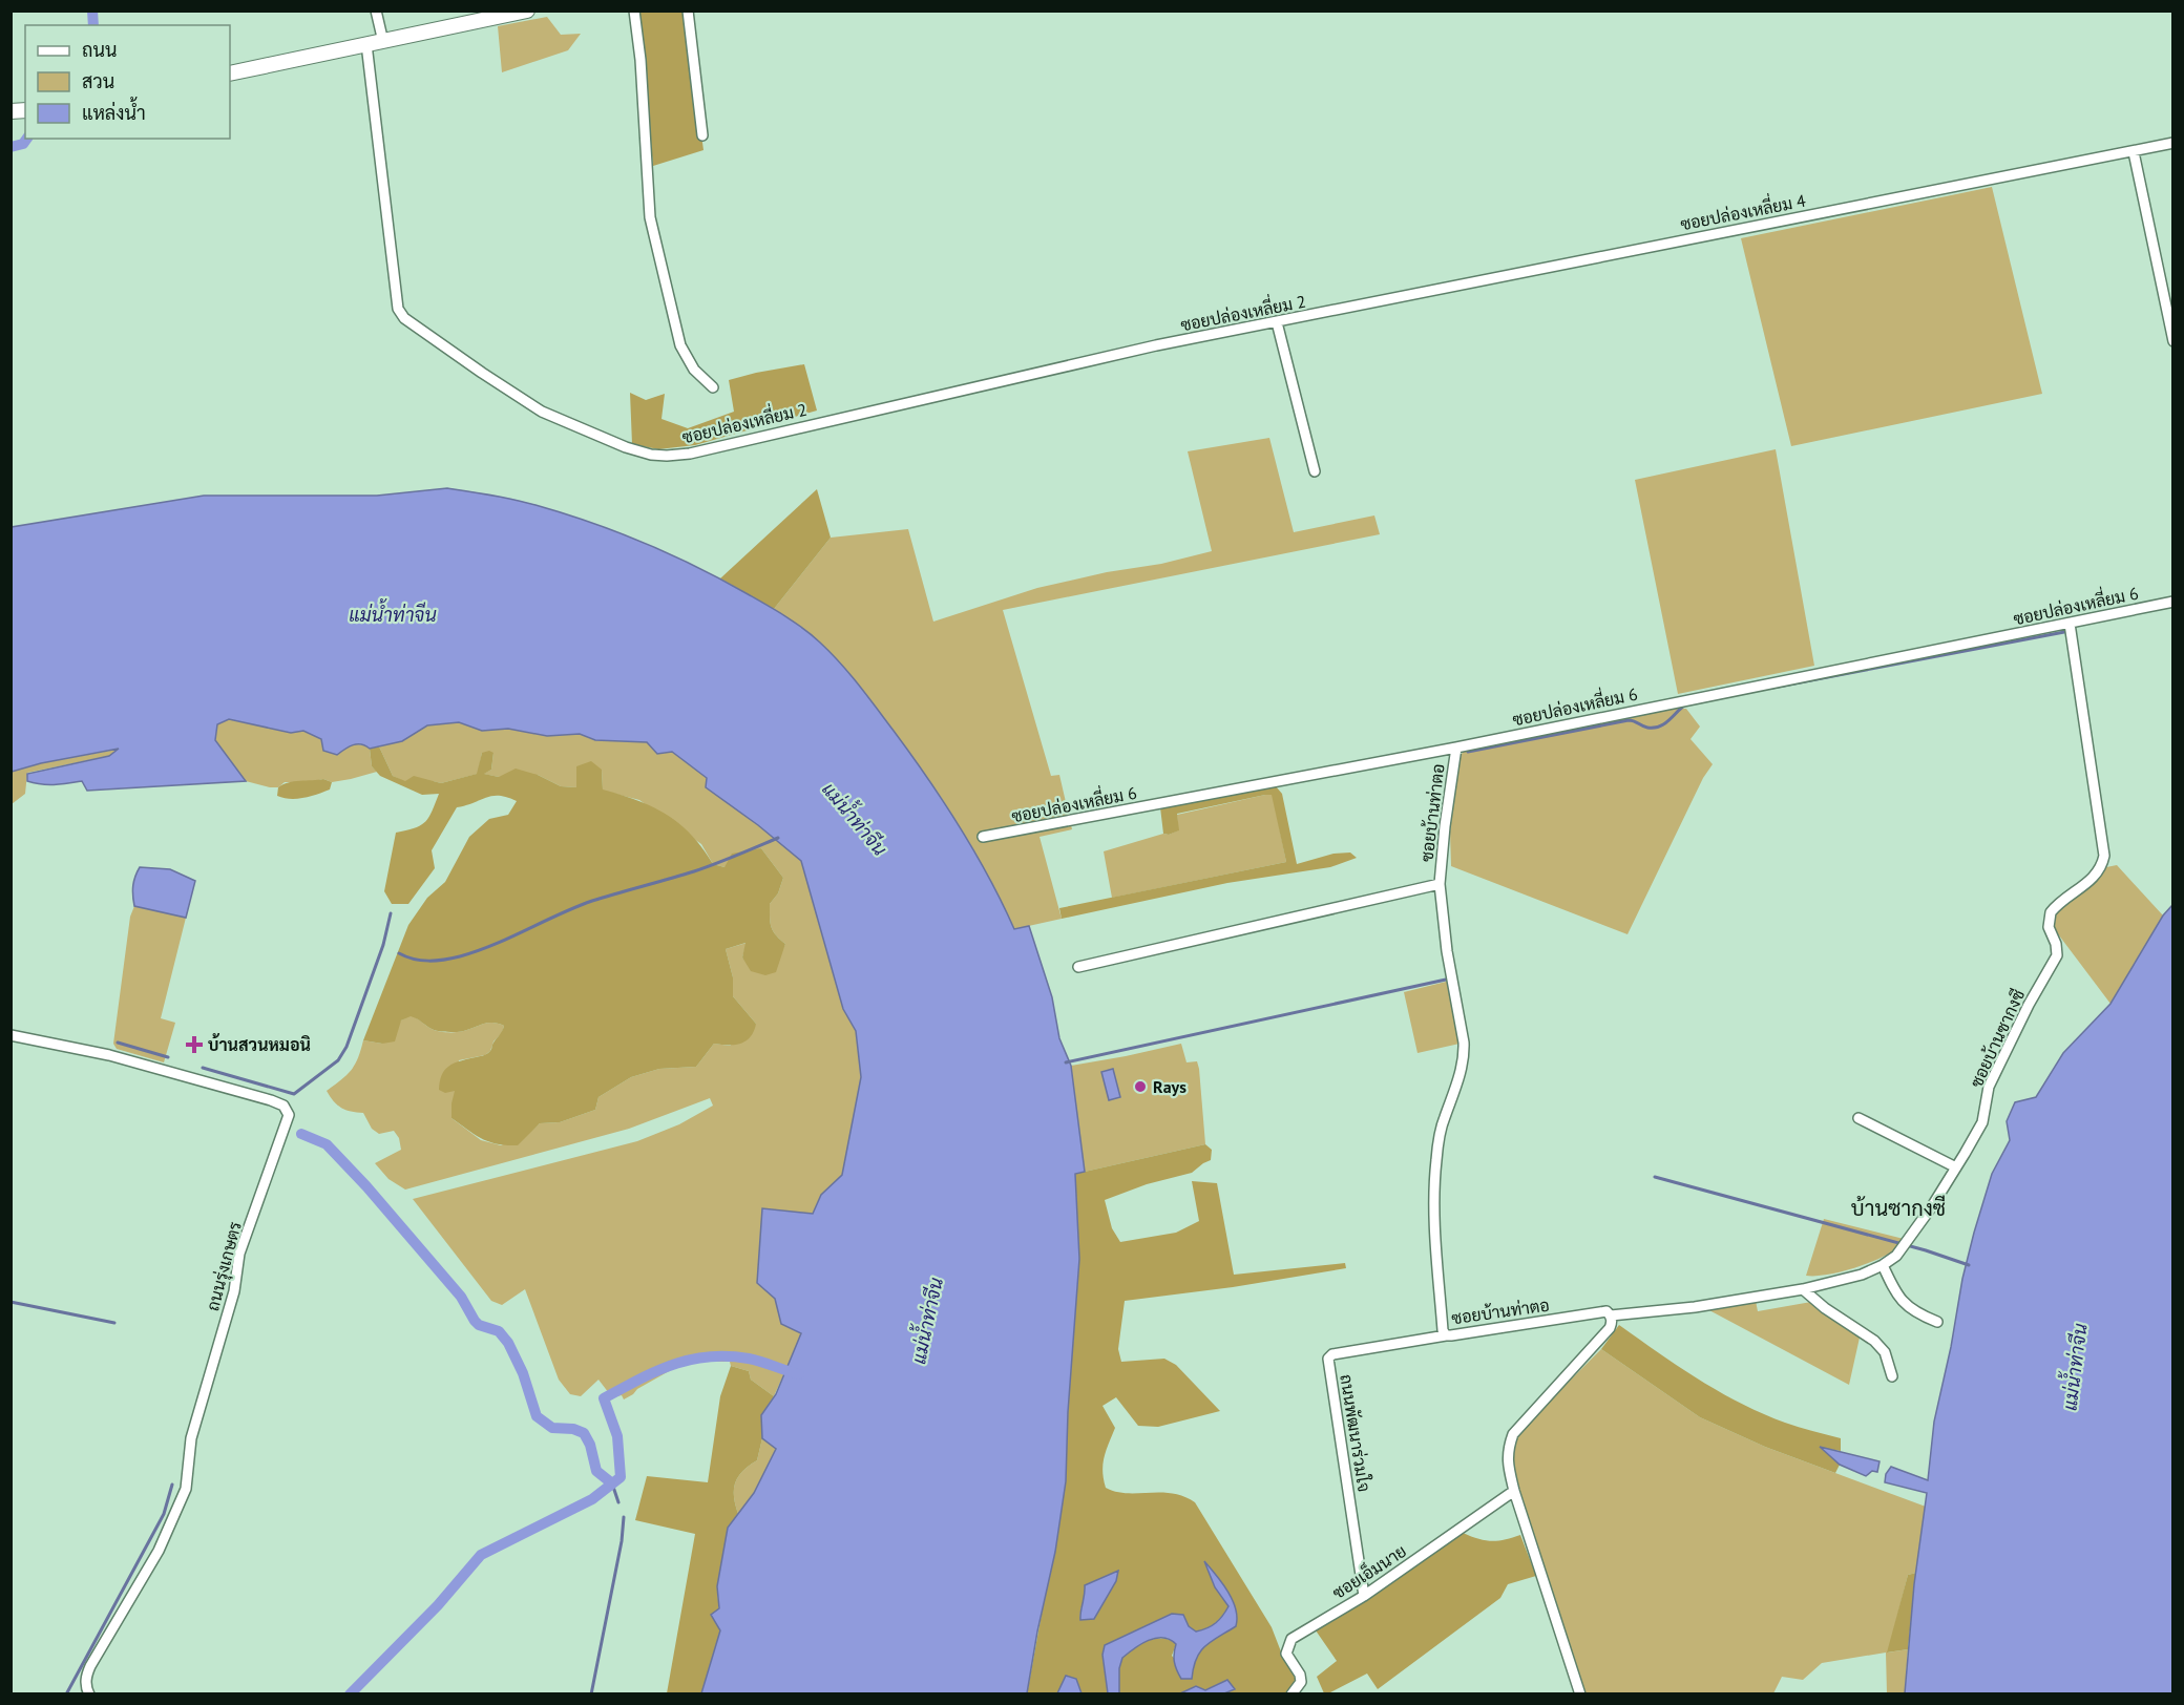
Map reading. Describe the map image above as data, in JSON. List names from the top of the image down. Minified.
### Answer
{"streets":{"street":["ซอยปล่องเหลี่ยม 4","ซอยปล่องเหลี่ยม 2","ซอยปล่องเหลี่ยม 6","ซอยบ้านท่าตอ","ซอยบ้านซากงซี","ถนนรุ่งเกษตร","ถนนพัฒนาร่วมใจ","ซอยเอ็มนาย"]},"crossings":[["ซอยปล่องเหลี่ยม 4","ซอยปล่องเหลี่ยม 2"],["ซอยปล่องเหลี่ยม 6","ซอยบ้านท่าตอ"],["ซอยปล่องเหลี่ยม 6","ซอยบ้านซากงซี"],["ซอยบ้านท่าตอ","ซอยบ้านซากงซี"],["ซอยบ้านท่าตอ","ถนนพัฒนาร่วมใจ"],["ถนนพัฒนาร่วมใจ","ซอยเอ็มนาย"]],"districts":["บ้านซากงซี"],"water":["แม่น้ำท่าจีน"],"places":{"health":["บ้านสวนหมอนิ"],"other":["Rays"]},"legend":["ถนน","สวน","แหล่งน้ำ"]}
